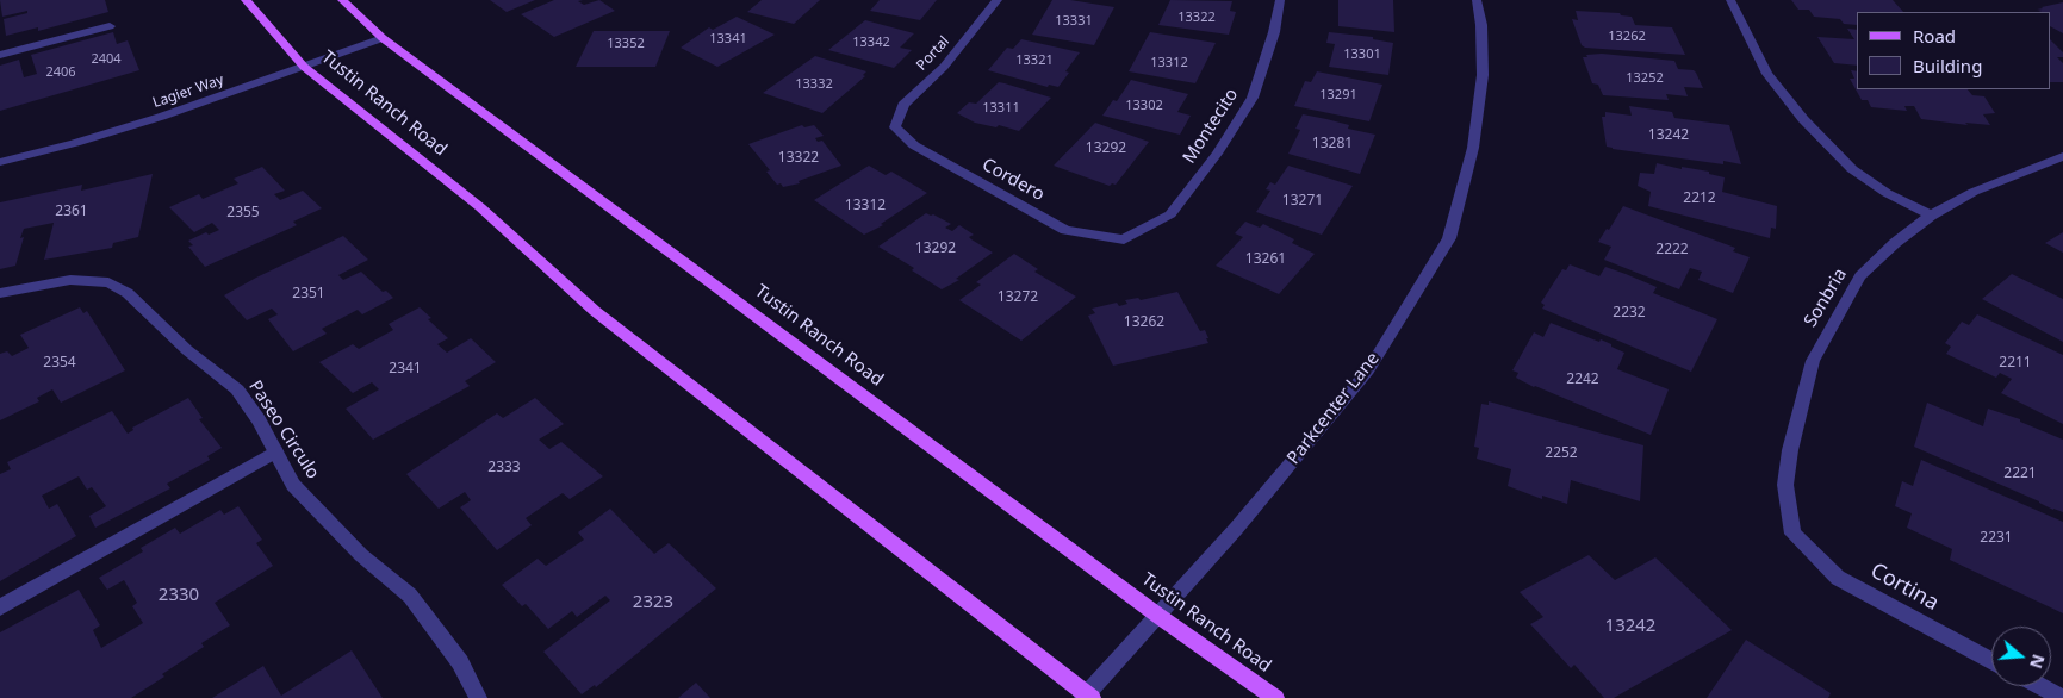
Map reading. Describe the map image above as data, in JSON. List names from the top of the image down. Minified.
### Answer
{"streets":{"main road":["Tustin Ranch Road"],"street":["Portal","Lagier Way","Montecito","Cordero","Sonbria","Parkcenter Lane","Paseo Circulo","Cortina"]},"crossings":[["Portal","Cordero"],["Lagier Way","Tustin Ranch Road"],["Tustin Ranch Road","Parkcenter Lane"],["Montecito","Cordero"],["Sonbria","Cortina"]],"house_numbers":["13322","13331","13262","13341","13342","13352","13301","2404","13321","13312","2406","13252","13332","13291","13302","13311","13242","13281","13292","13322","2212","13271","13312","2361","2355","13292","2222","13261","2351","13272","2232","13262","2354","2211","2341","2242","2252","2333","2221","2231","2330","2323","13242"],"legend":["Road","Building"],"north":"right"}
